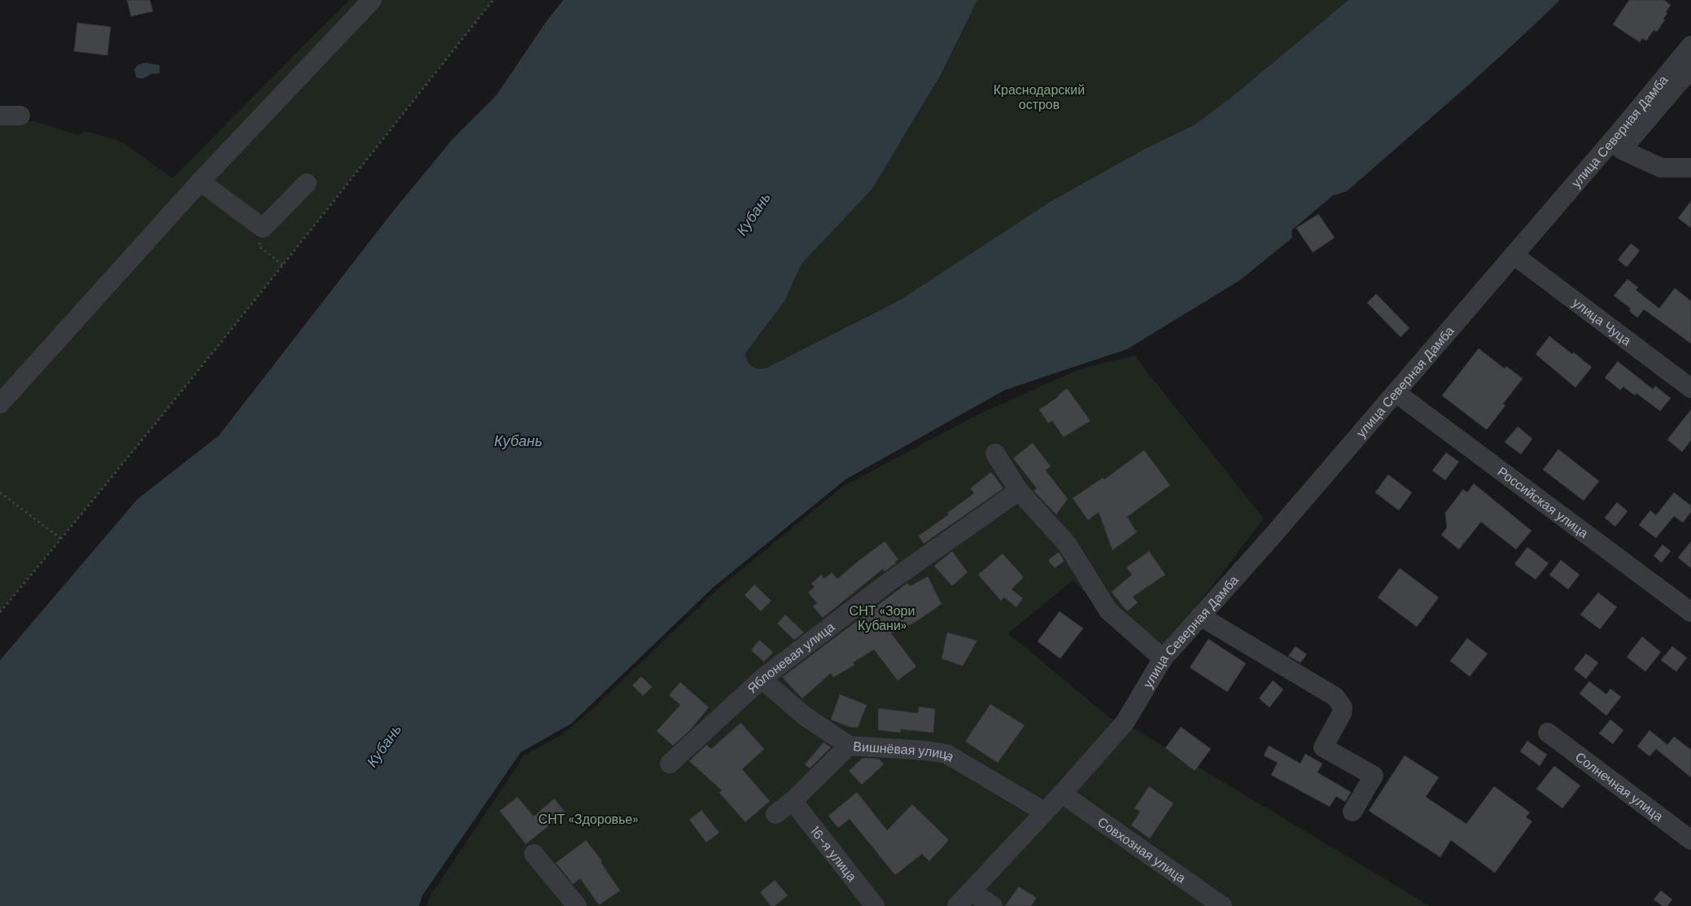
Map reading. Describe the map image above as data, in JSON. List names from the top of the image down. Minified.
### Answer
{"streets":{"street":["улица Северная Дамба","улица Чуца","Российская улица","Яблоневая улица","Вишнёвая улица","Солнечная улица","Совхозная улица","16-я улица"]},"crossings":[["улица Северная Дамба","улица Чуца"],["улица Северная Дамба","Российская улица"],["улица Северная Дамба","Вишнёвая улица"],["улица Северная Дамба","Совхозная улица"],["Вишнёвая улица","16-я улица"]],"water":["Кубань"],"parks":["Краснодарский остров","СНТ «Зори Кубани»","СНТ «Здоровье»"]}
